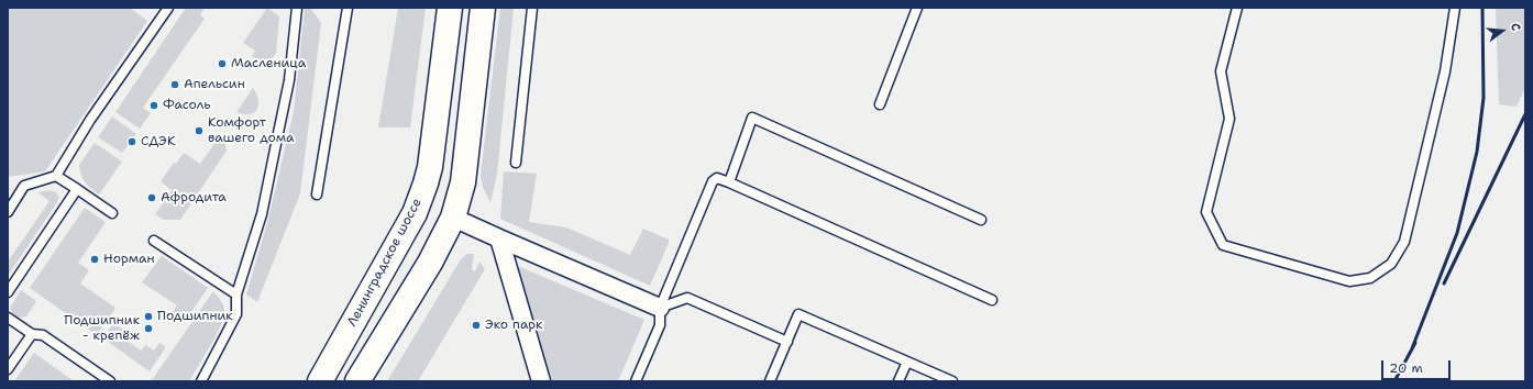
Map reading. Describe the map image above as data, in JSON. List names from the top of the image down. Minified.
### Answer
{"streets":{"main road":["Ленинградское шоссе"]},"places":["Масленица","Апельсин","Фасоль","Комфорт вашего дома","СДЭК","Афродита","Норман","Подшипник","Эко парк","Подшипник - крепёж"],"scale_bar":"20 m","north":"right"}
